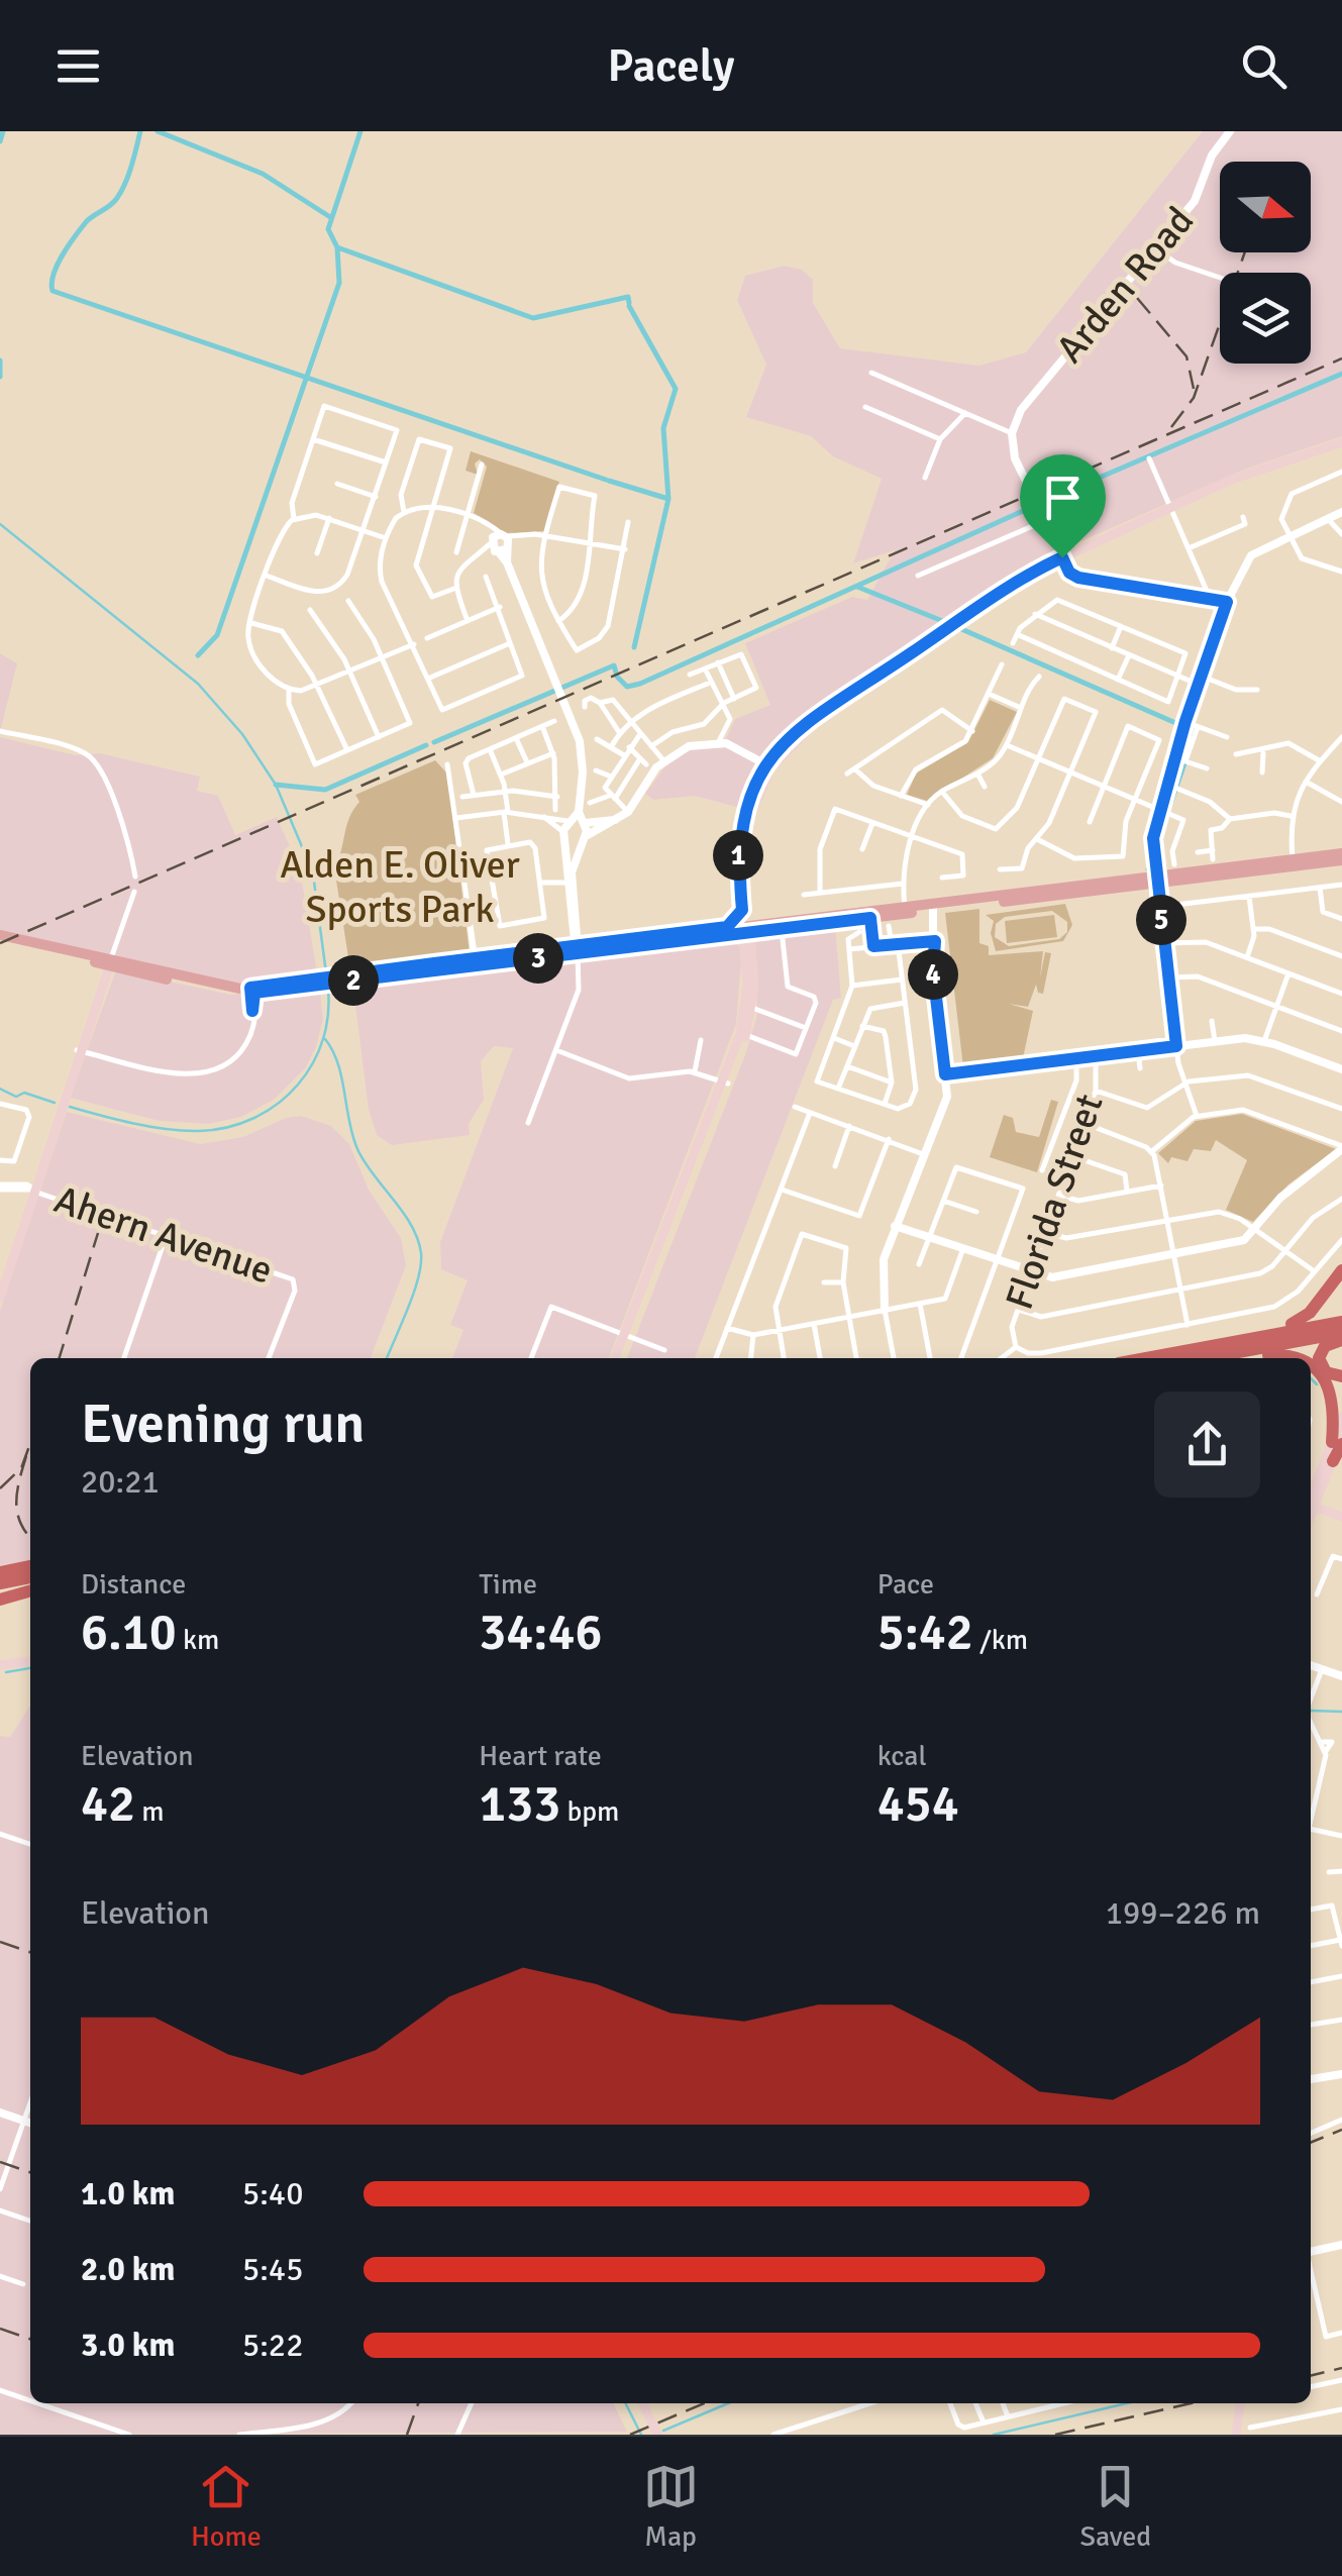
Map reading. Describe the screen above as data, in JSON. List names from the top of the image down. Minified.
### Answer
{"streets":{"street":["Arden Road","Florida Street","Ahern Avenue"]},"parks":["Alden E. Oliver Sports Park"],"north":"right","page":{"header":"Pacely","pins":["1","5","3","4","2"],"heading":["Evening run","20:21"],"stats":[["Distance","6.10 km"],["Time","34:46"],["Pace","5:42 /km"],["Elevation","42 m"],["Heart rate","133 bpm"],["kcal","454"]],"chart":["Elevation","199–226 m"],"list":[{"name":"1.0 km","note":"5:40"},{"name":"2.0 km","note":"5:45"},{"name":"3.0 km","note":"5:22"}],"tabs":["Home","Map","Saved"]}}
